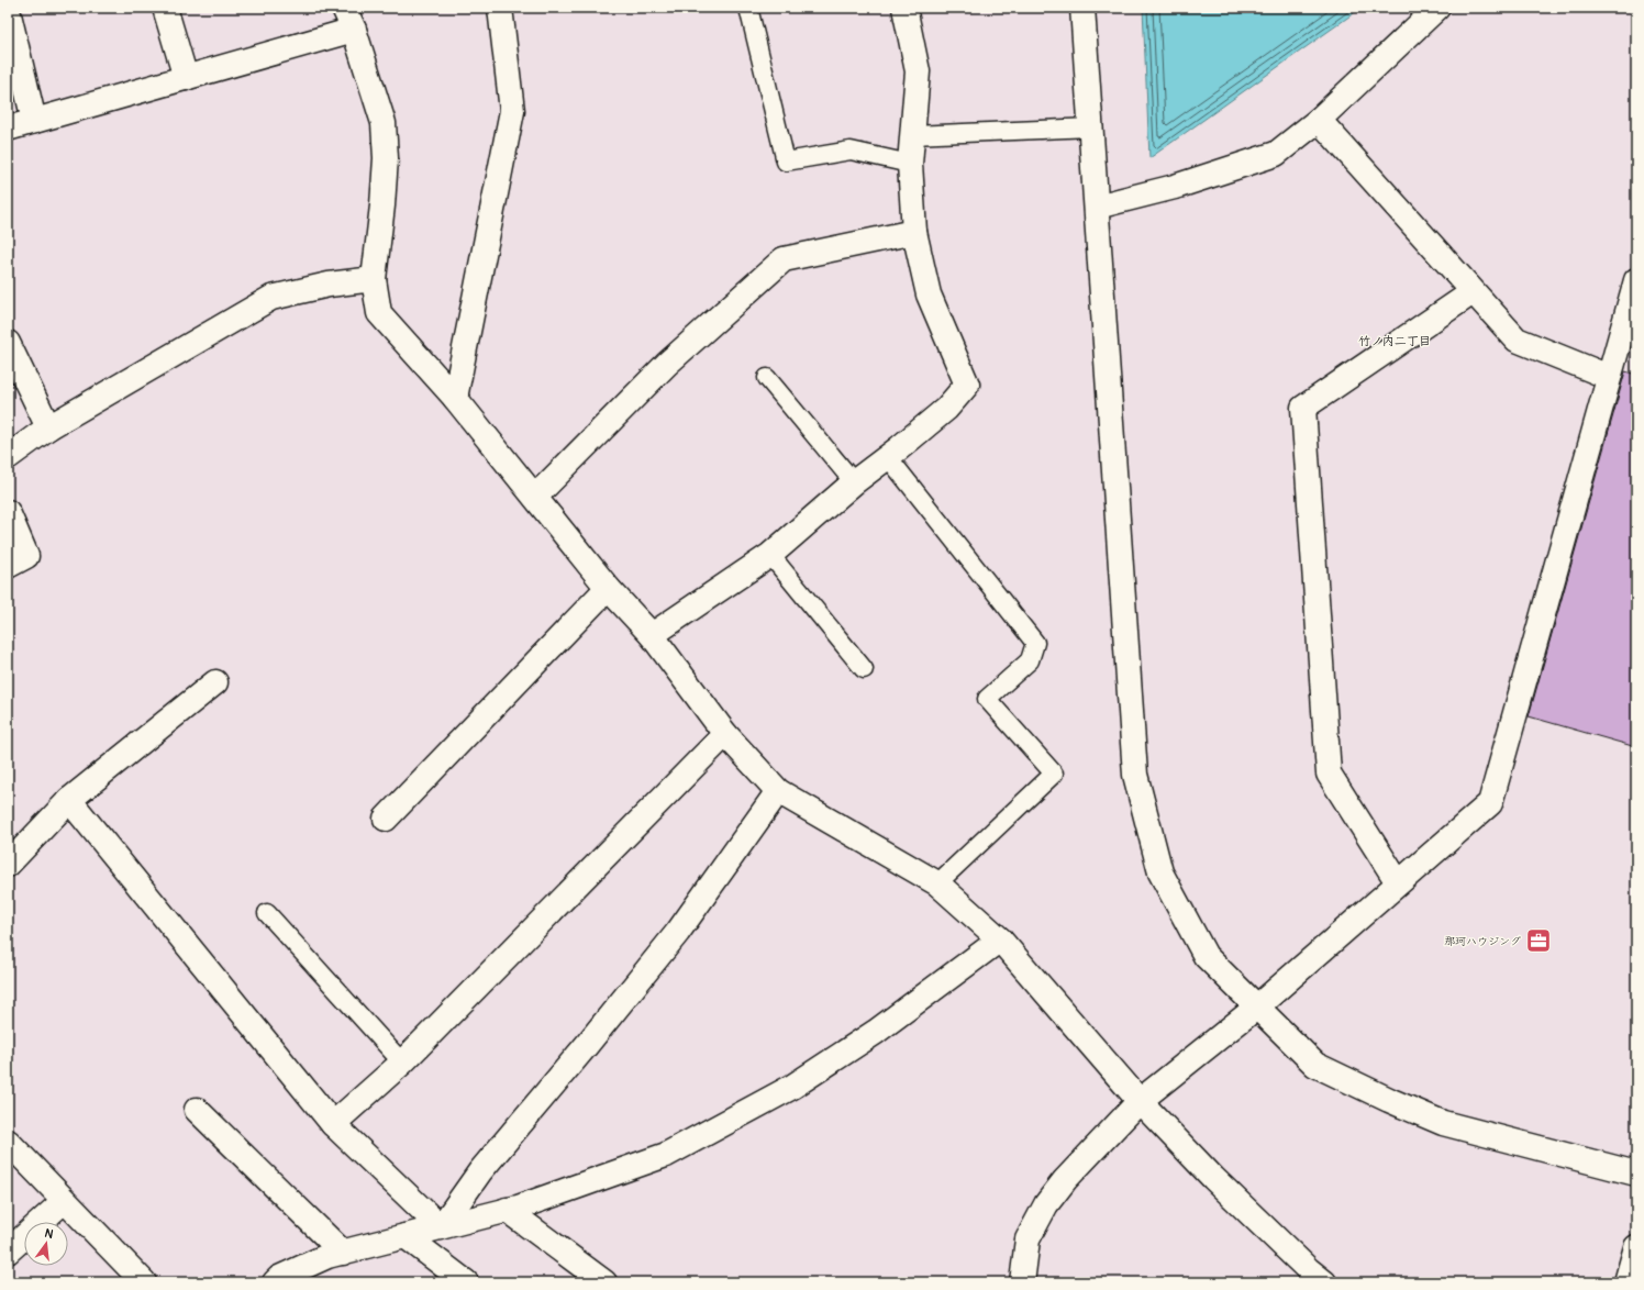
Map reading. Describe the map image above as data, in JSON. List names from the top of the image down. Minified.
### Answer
{"districts":["竹ノ内二丁目"],"places":{"office":["那珂ハウジング"]},"north":"top"}
